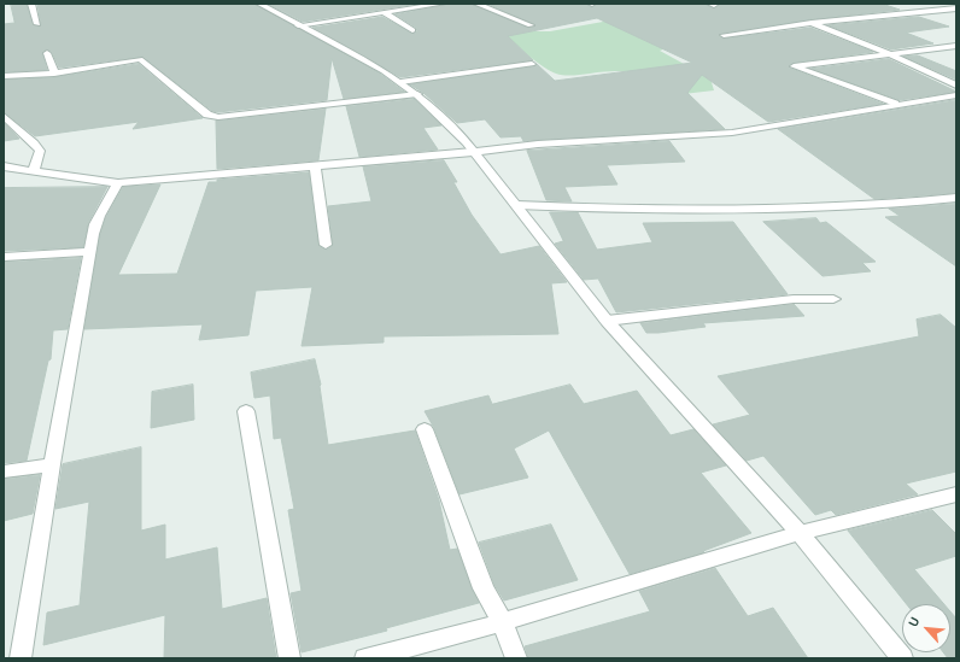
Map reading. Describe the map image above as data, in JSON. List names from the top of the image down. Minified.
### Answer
{"north":"top left"}
